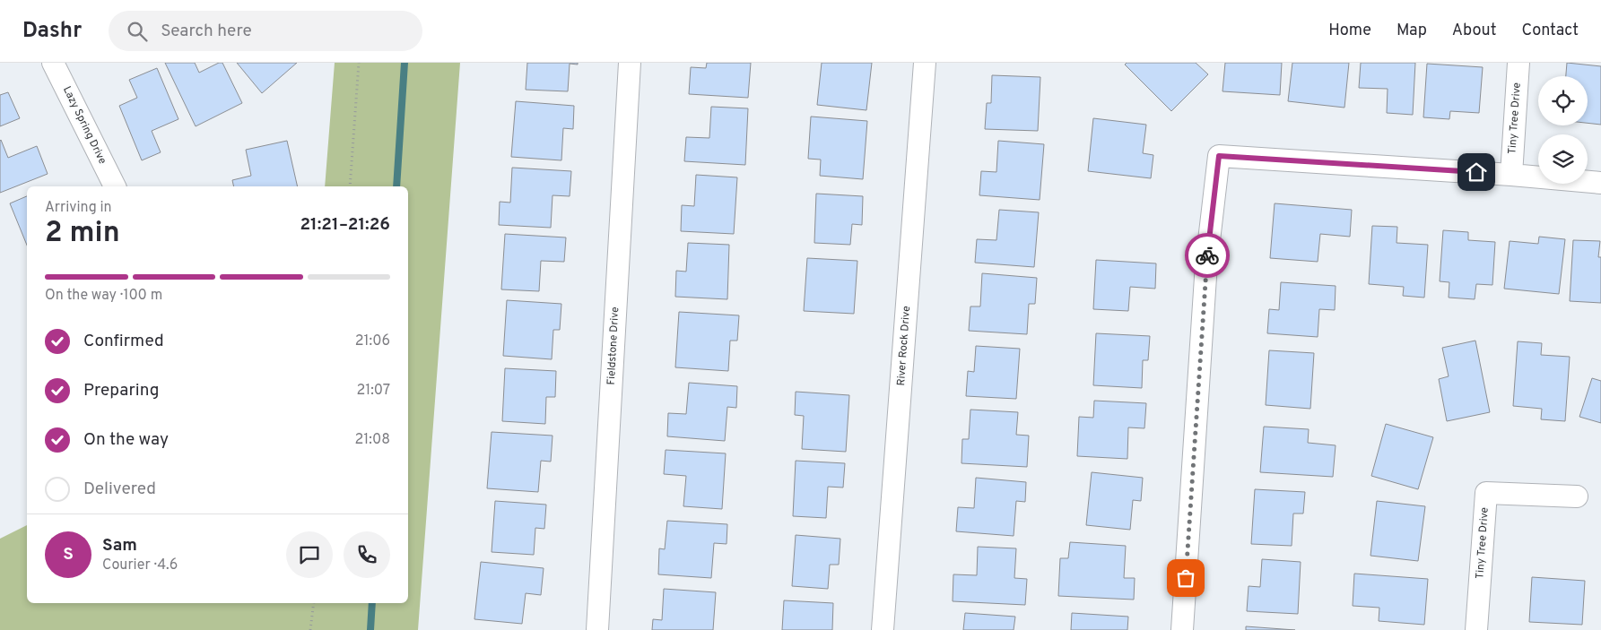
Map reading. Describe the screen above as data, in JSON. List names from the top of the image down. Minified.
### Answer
{"streets":{"street":["Tiny Tree Drive","Lazy Spring Drive","Fieldstone Drive","River Rock Drive"]},"page":{"header":"Dashr","search":"Search here","nav":["Home","Map","About","Contact"],"heading":["2 min","Arriving in","21:21–21:26"],"panel":["Sam","Courier · 4.6"],"bar":"On the way · 100 m","list":[["Confirmed","21:06"],["Preparing","21:07"],["On the way","21:08"],"Delivered"],"round":"S"}}
